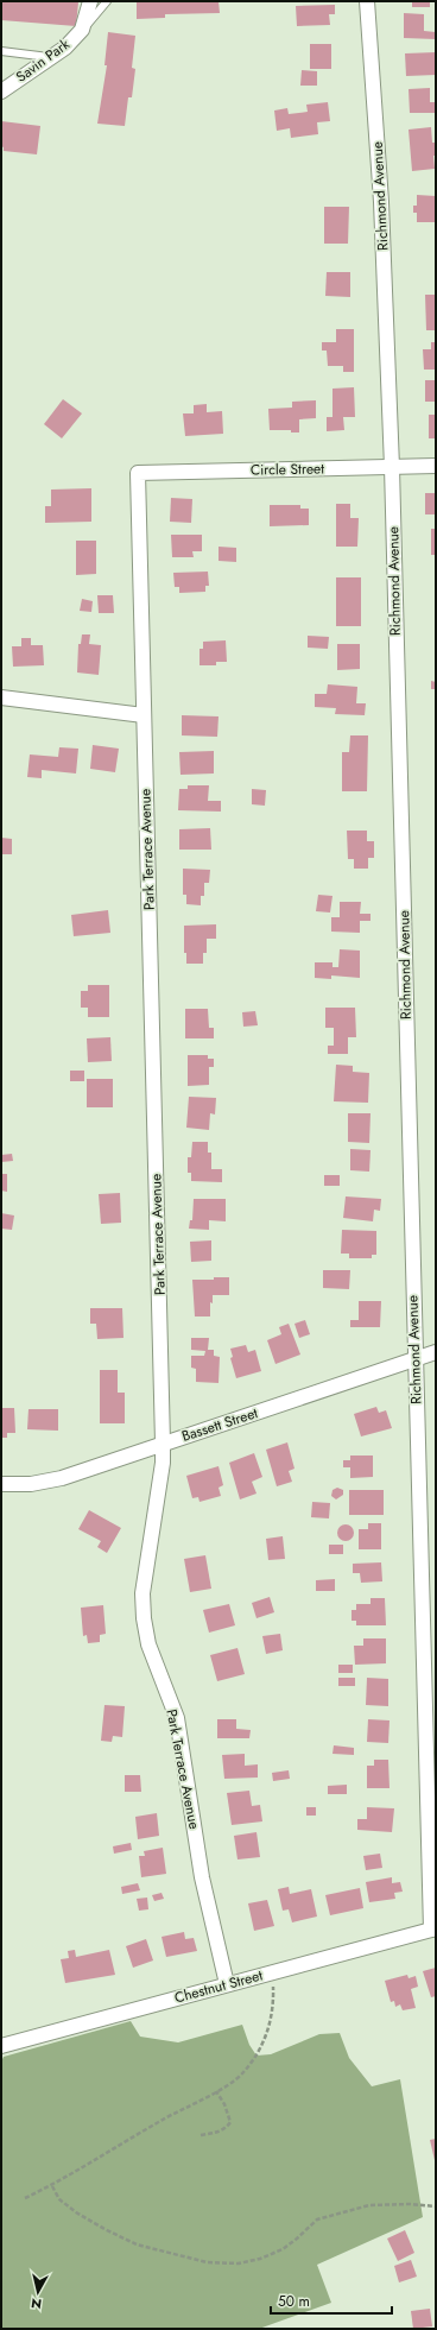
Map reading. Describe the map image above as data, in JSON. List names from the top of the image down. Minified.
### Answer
{"streets":{"street":["Savin Park","Richmond Avenue","Circle Street","Park Terrace Avenue","Bassett Street","Chestnut Street"]},"crossings":[["Richmond Avenue","Circle Street"],["Richmond Avenue","Bassett Street"],["Richmond Avenue","Chestnut Street"],["Circle Street","Park Terrace Avenue"],["Park Terrace Avenue","Bassett Street"],["Park Terrace Avenue","Chestnut Street"]],"scale_bar":"50 m","north":"bottom"}
